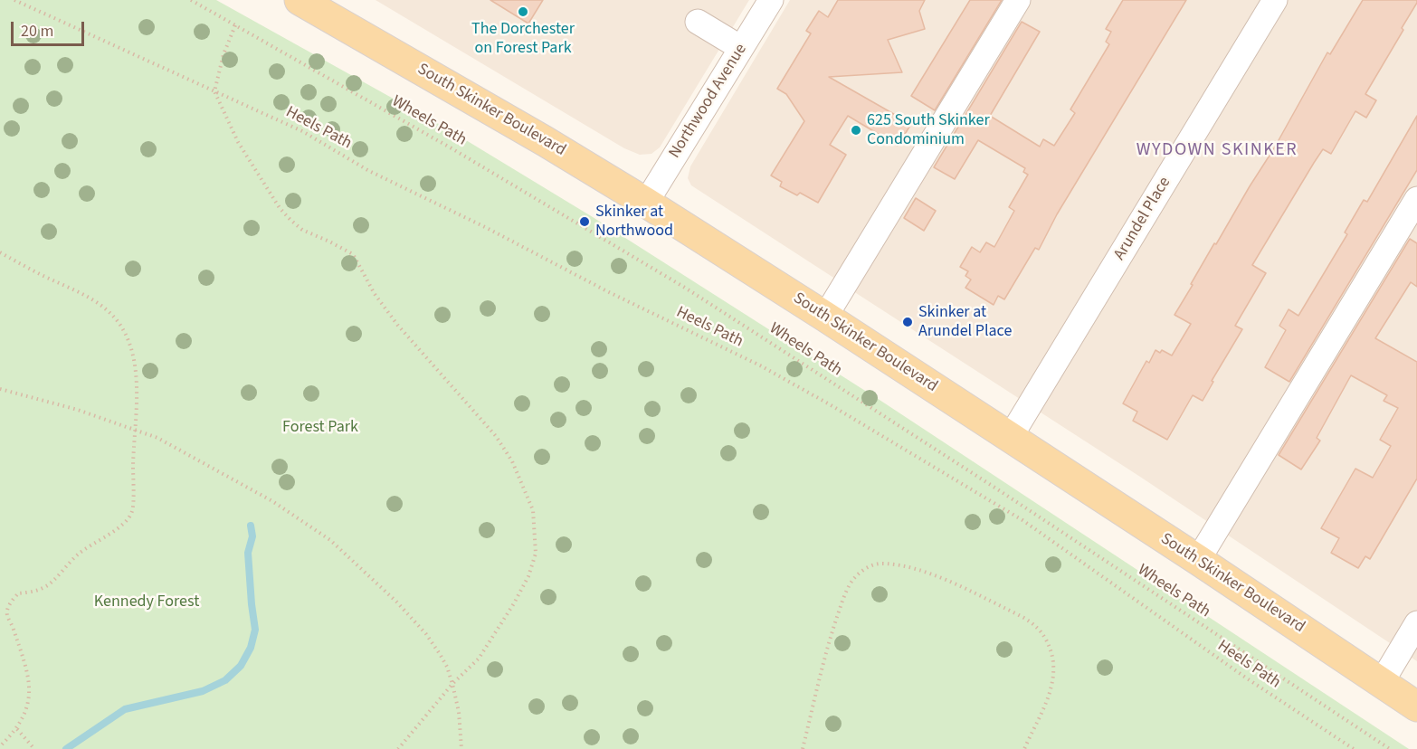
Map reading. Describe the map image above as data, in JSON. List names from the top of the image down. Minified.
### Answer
{"streets":{"main road":["South Skinker Boulevard"],"street":["Northwood Avenue","Arundel Place"],"path":["Wheels Path","Heels Path"]},"crossings":[["Northwood Avenue","South Skinker Boulevard"],["South Skinker Boulevard","Arundel Place"]],"districts":["WYDOWN SKINKER"],"parks":["Forest Park","Kennedy Forest"],"places":["The Dorchester on Forest Park","625 South Skinker Condominium","Skinker at Northwood","Skinker at Arundel Place"],"scale_bar":"20 m"}
